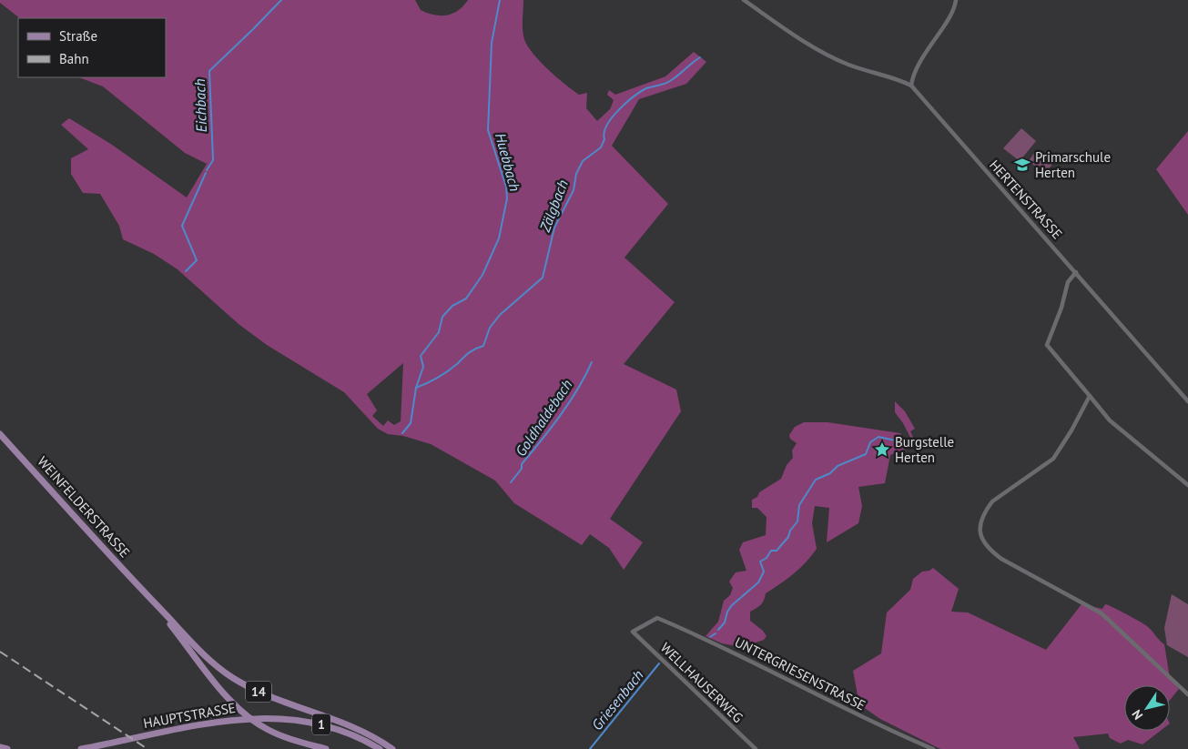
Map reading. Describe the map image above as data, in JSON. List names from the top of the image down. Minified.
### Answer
{"streets":{"main road":["WEINFELDERSTRASSE","14","HAUPTSTRASSE","1"],"street":["HERTENSTRASSE","UNTERGRIESENSTRASSE","WELLHAUSERWEG"]},"crossings":[["UNTERGRIESENSTRASSE","WELLHAUSERWEG"]],"water":["Eichbach","Huebbach","Zälgbach","Goldhaldebach","Griesenbach"],"places":{"school or university":["Primarschule Herten"],"place":["Burgstelle Herten"]},"legend":["Straße","Bahn"],"north":"bottom left"}
